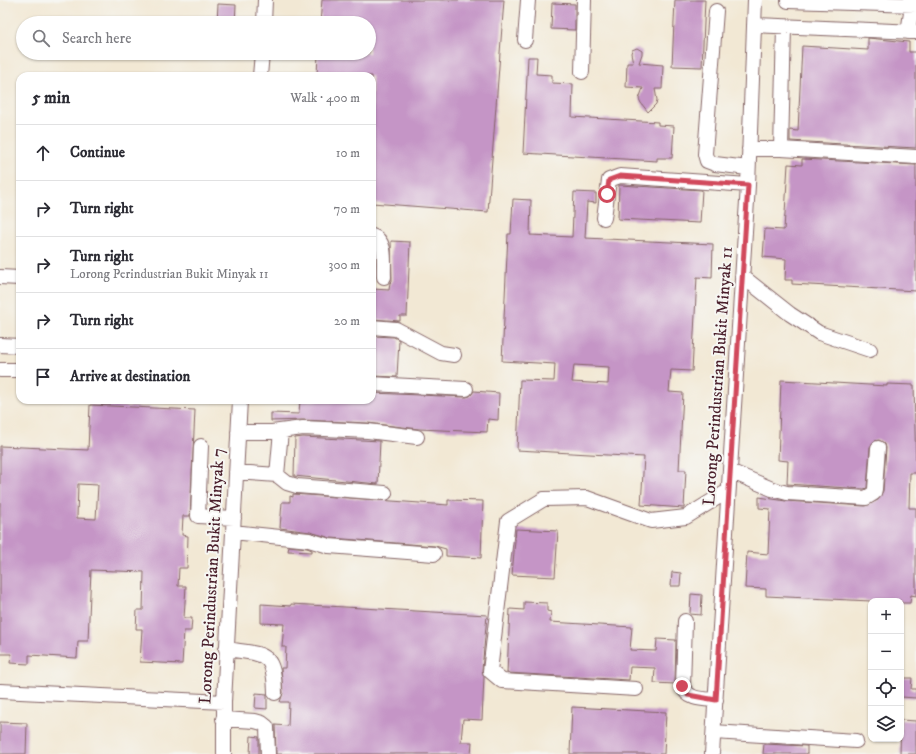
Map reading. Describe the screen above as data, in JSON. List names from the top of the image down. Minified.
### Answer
{"streets":{"street":["Lorong Perindustrian Bukit Minyak 11","Lorong Perindustrian Bukit Minyak 7"]},"page":{"search":"Search here","heading":["5 min","Walk · 400 m"],"list":[["Continue","10 m"],["Turn right","70 m"],["Turn right","Lorong Perindustrian Bukit Minyak 11","300 m"],["Turn right","20 m"],"Arrive at destination"],"map_buttons":["+","−"]}}
